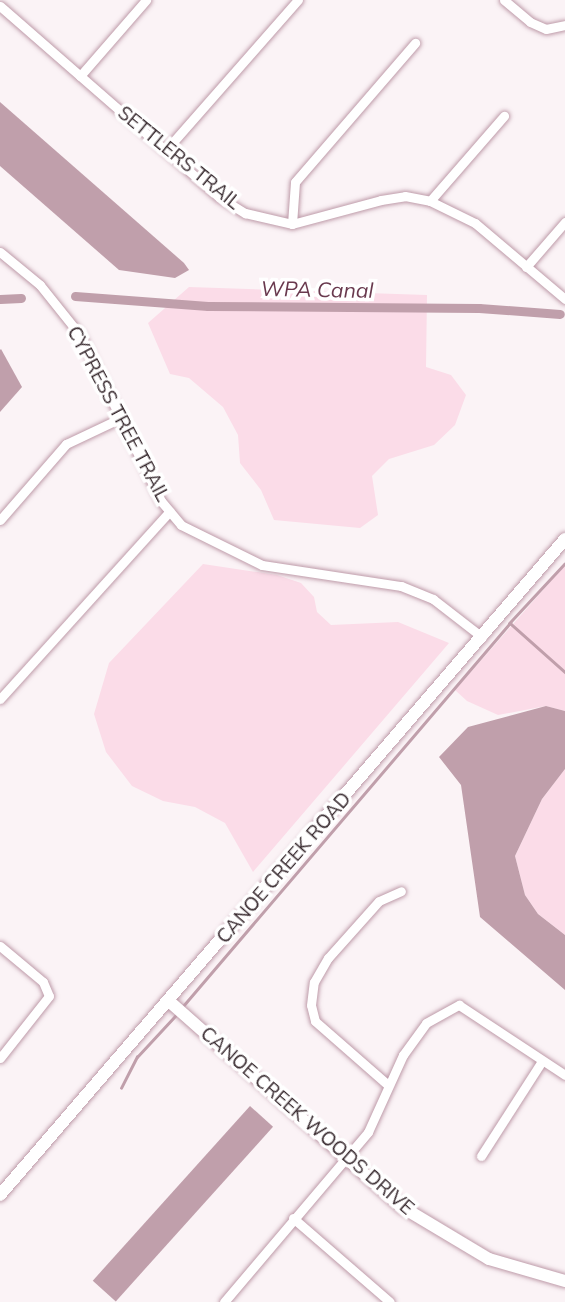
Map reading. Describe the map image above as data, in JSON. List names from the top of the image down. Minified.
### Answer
{"streets":{"main road":["CANOE CREEK ROAD","CANOE CREEK WOODS DRIVE"],"street":["SETTLERS TRAIL","CYPRESS TREE TRAIL"]},"crossings":[["CYPRESS TREE TRAIL","CANOE CREEK ROAD"],["CANOE CREEK ROAD","CANOE CREEK WOODS DRIVE"]],"water":["WPA Canal"]}
